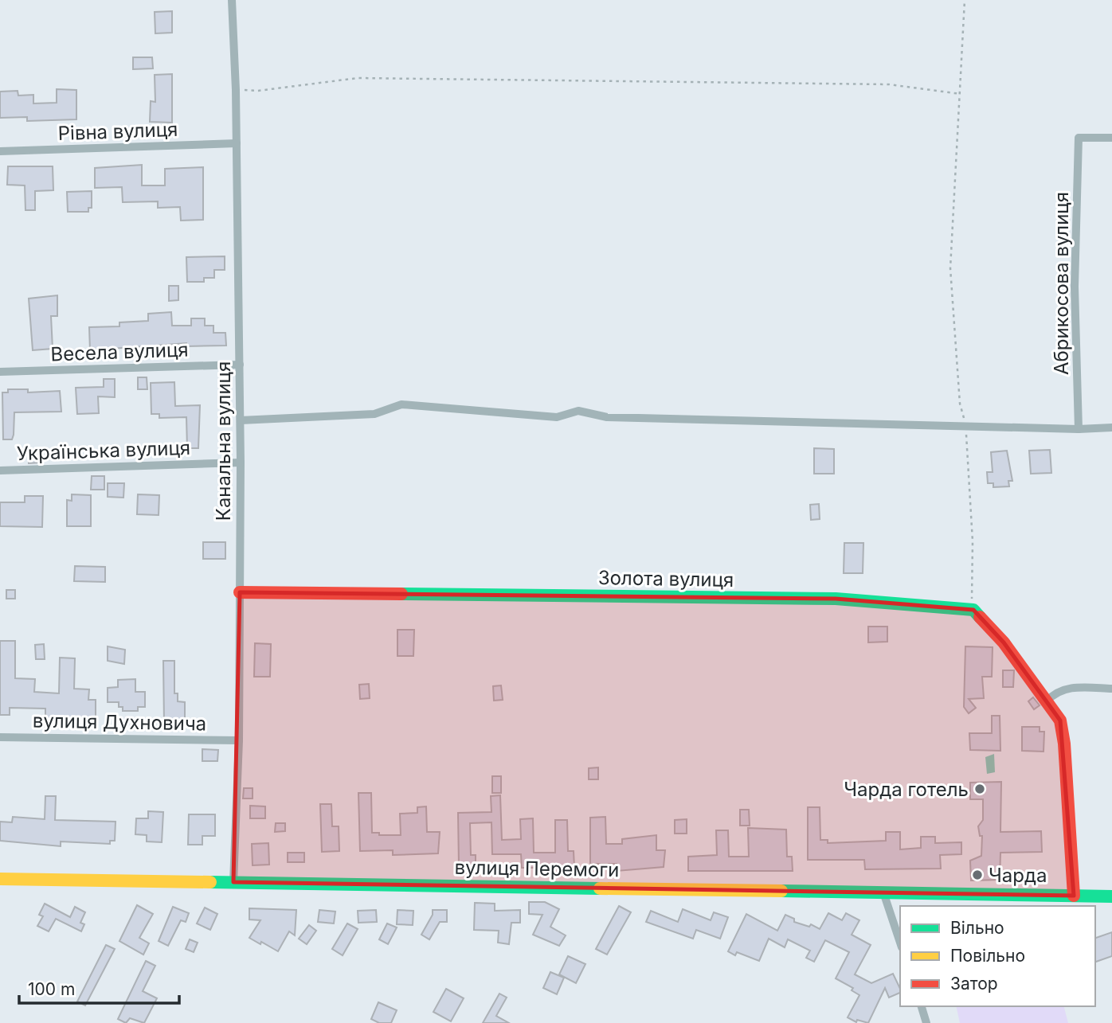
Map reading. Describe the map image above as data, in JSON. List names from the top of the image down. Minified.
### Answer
{"streets":{"street":["Рівна вулиця","Абрикосова вулиця","Весела вулиця","Канальна вулиця","Українська вулиця","Золота вулиця","вулиця Духновича","вулиця Перемоги"]},"crossings":[["Рівна вулиця","Канальна вулиця"],["Весела вулиця","Канальна вулиця"],["Канальна вулиця","Українська вулиця"],["Канальна вулиця","Золота вулиця"],["Канальна вулиця","вулиця Духновича"],["Канальна вулиця","вулиця Перемоги"]],"places":["Чарда готель","Чарда"],"legend":["Вільно","Повільно","Затор"],"scale_bar":"100 m"}
